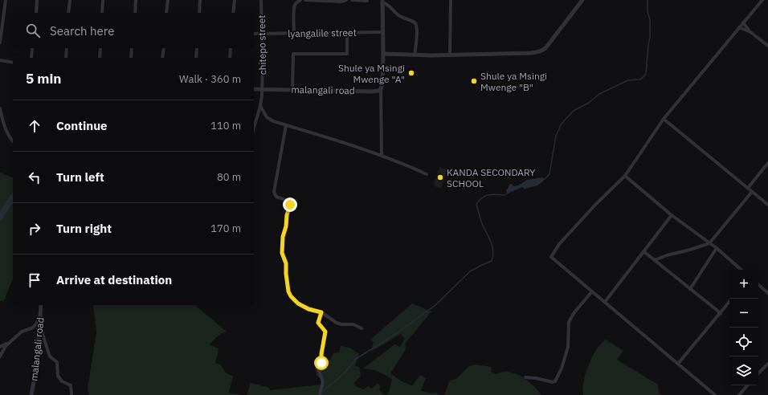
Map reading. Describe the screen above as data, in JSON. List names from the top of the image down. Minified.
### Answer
{"streets":{"street":["lyangalile street","chitepo street","malangali road"]},"crossings":[["lyangalile street","chitepo street"],["chitepo street","malangali road"]],"places":["Shule ya Msingi Mwenge \"A\"","Shule ya Msingi Mwenge \"B\"","KANDA SECONDARY SCHOOL"],"page":{"search":"Search here","heading":["5 min","Walk · 360 m"],"list":[["Continue","110 m"],["Turn left","80 m"],["Turn right","170 m"],"Arrive at destination"],"map_buttons":["+","−"]}}
